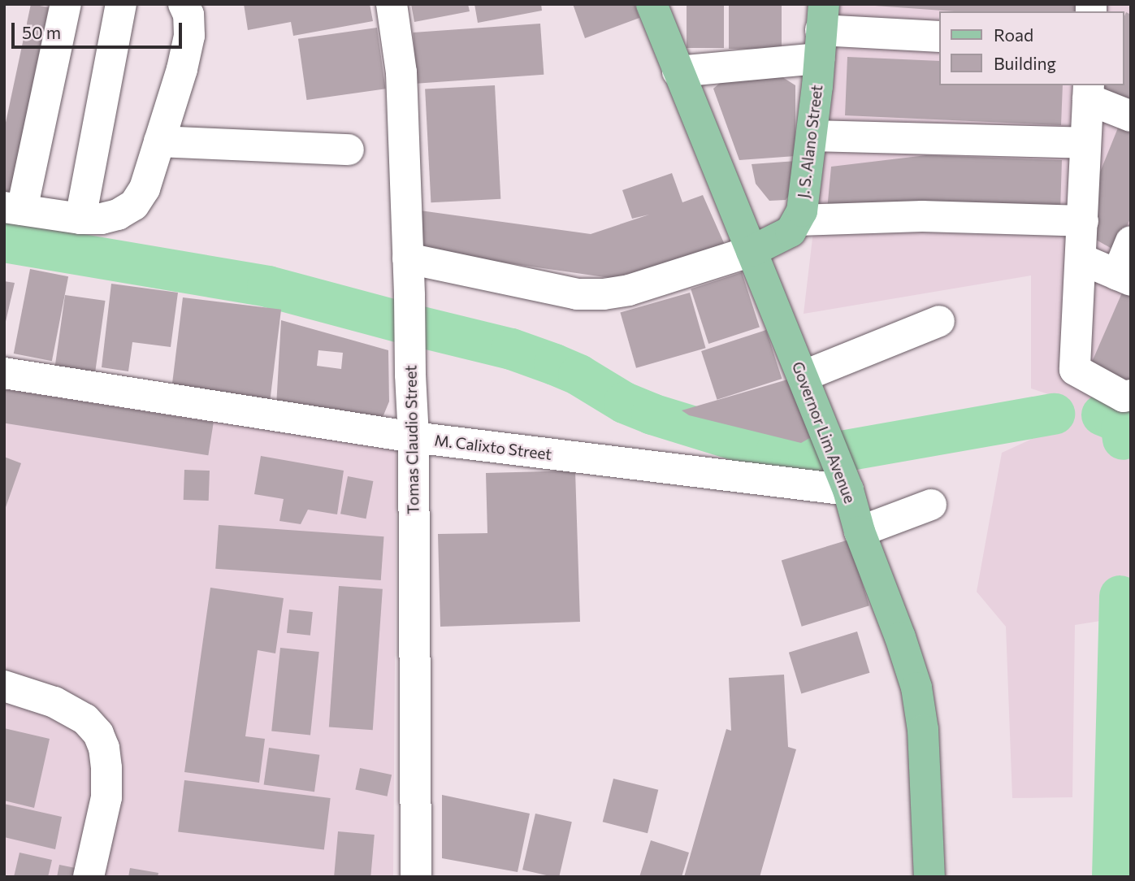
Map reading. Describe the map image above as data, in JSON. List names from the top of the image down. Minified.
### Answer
{"streets":{"main road":["J. S. Alano Street","Governor Lim Avenue"],"street":["Tomas Claudio Street","M. Calixto Street"]},"crossings":[["J. S. Alano Street","Governor Lim Avenue"],["Governor Lim Avenue","M. Calixto Street"],["Tomas Claudio Street","M. Calixto Street"]],"legend":["Road","Building"],"scale_bar":"50 m"}
